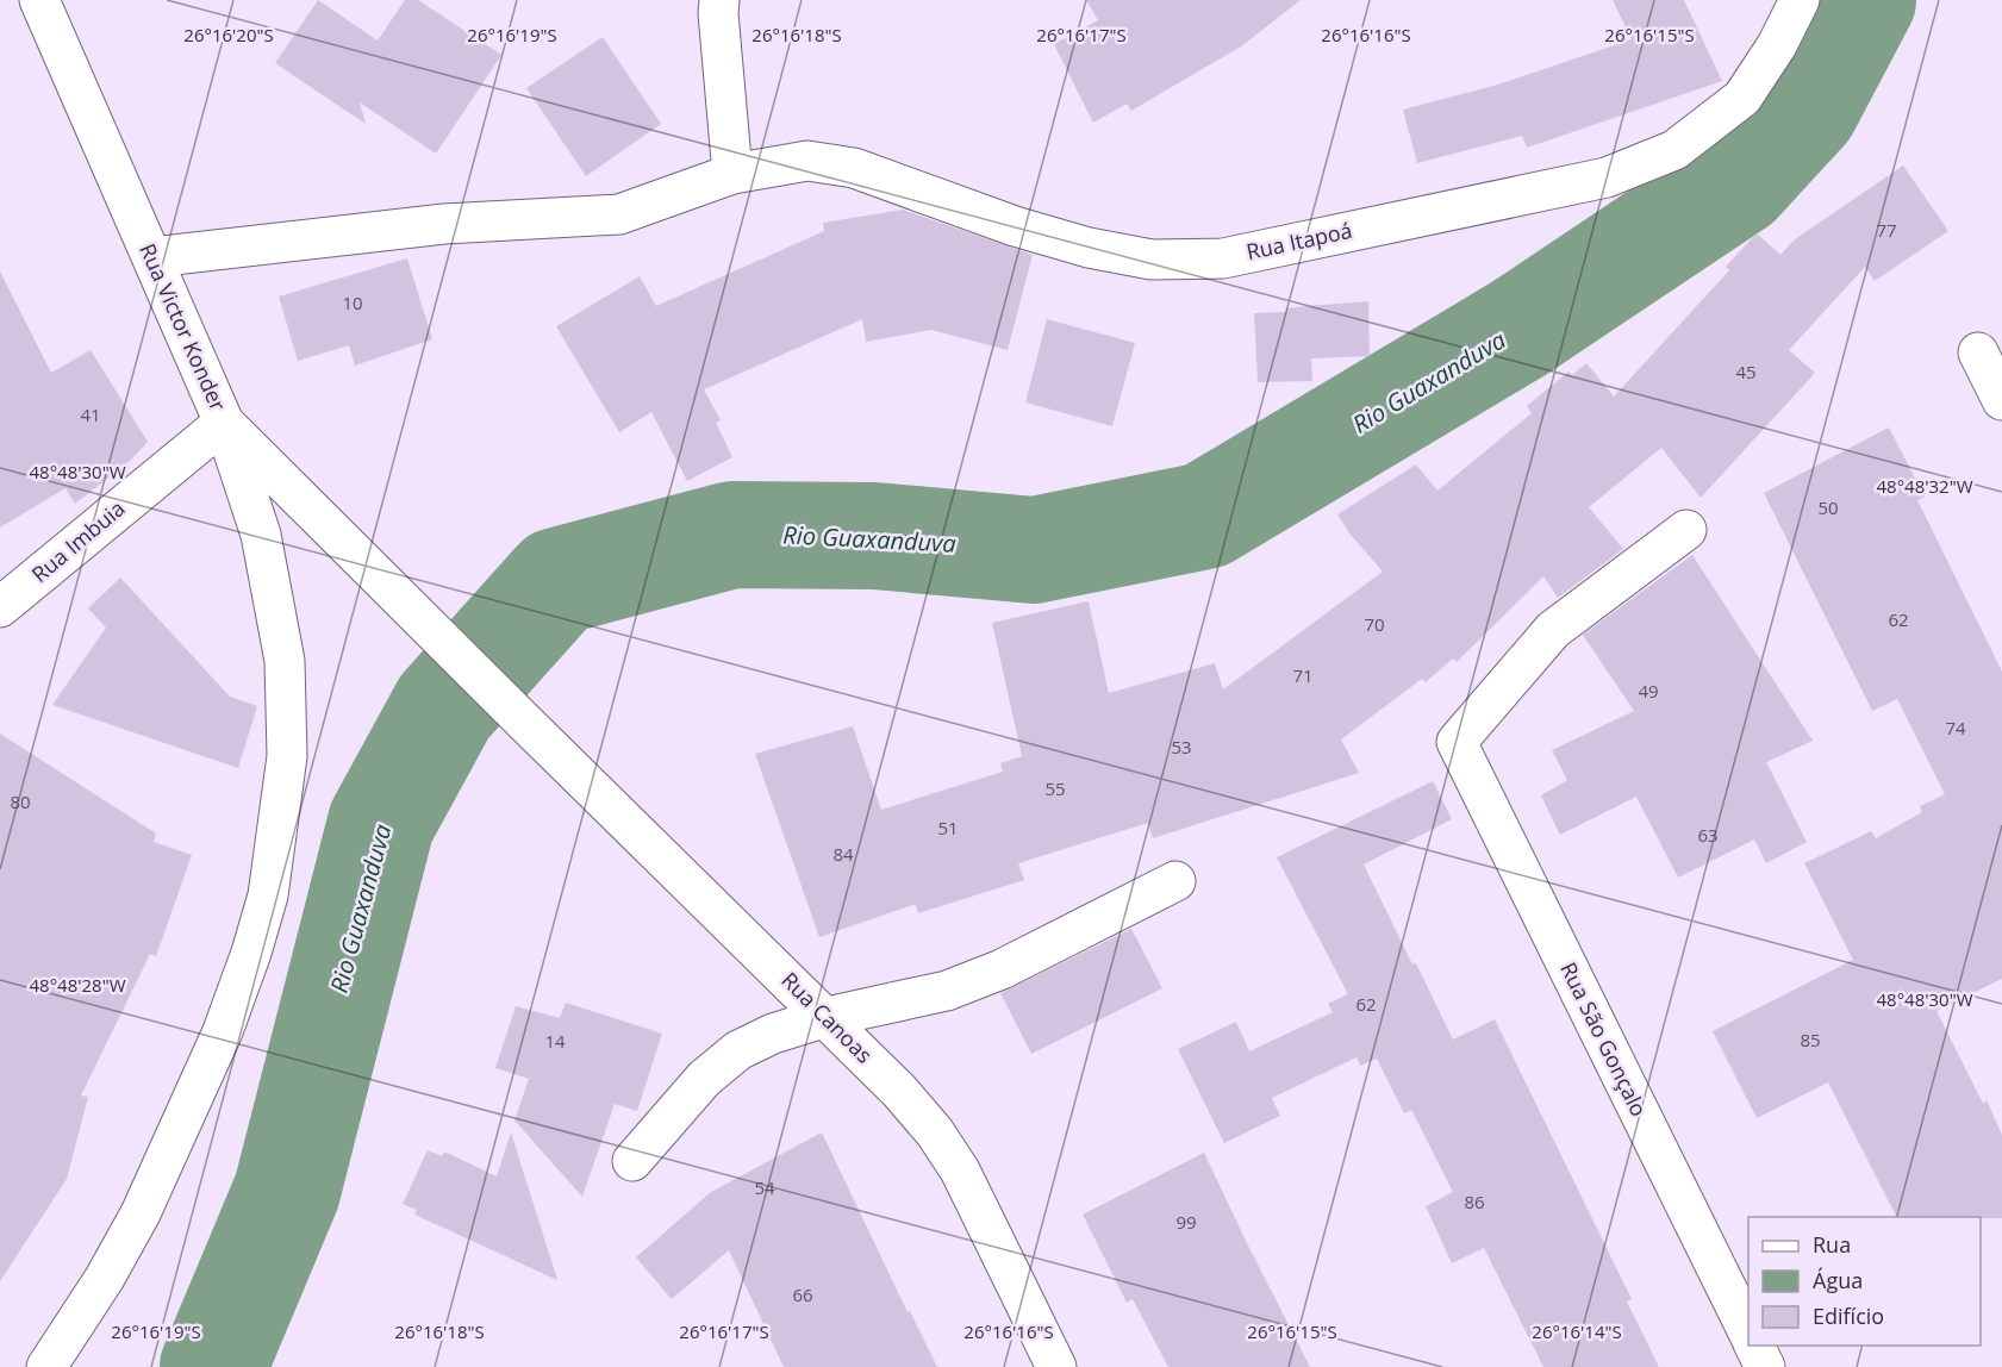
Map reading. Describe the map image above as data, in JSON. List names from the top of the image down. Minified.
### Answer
{"streets":{"street":["Rua Itapoá","Rua Victor Konder","Rua Imbuia","Rua Canoas","Rua São Gonçalo"]},"crossings":[["Rua Itapoá","Rua Victor Konder"],["Rua Victor Konder","Rua Imbuia"],["Rua Victor Konder","Rua Canoas"]],"water":["Rio Guaxanduva"],"house_numbers":["77","10","45","41","50","62","70","71","49","74","53","55","80","51","63","84","62","85","14","54","86","99","66"],"legend":["Rua","Água","Edifício"],"coordinates":["26°16'20\"S","26°16'19\"S","26°16'18\"S","26°16'17\"S","26°16'16\"S","26°16'15\"S","48°48'30\"W","48°48'32\"W","48°48'28\"W","26°16'14\"S"]}
